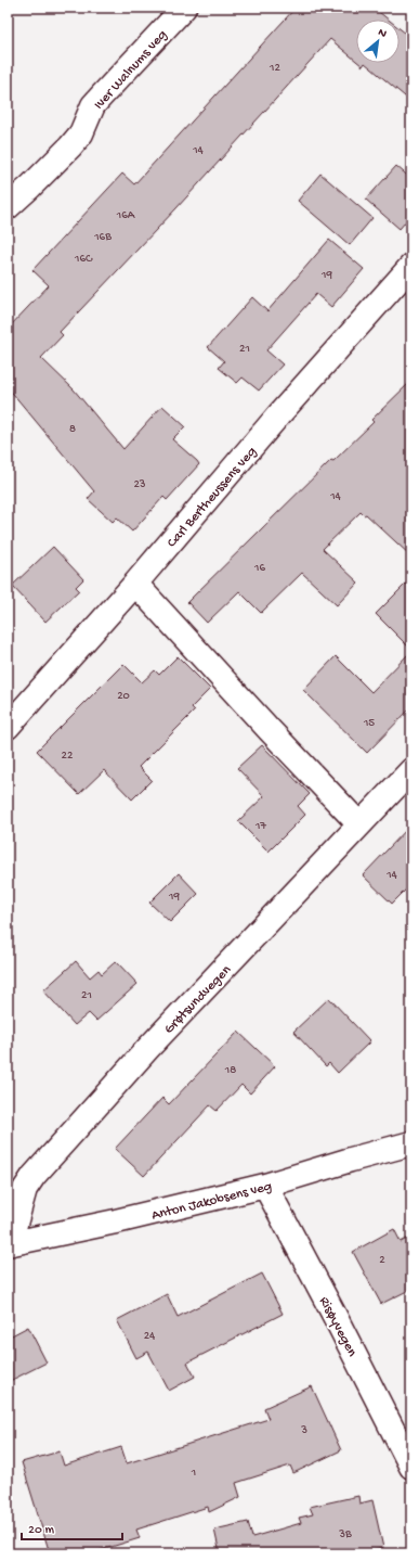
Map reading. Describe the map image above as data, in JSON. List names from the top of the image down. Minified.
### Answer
{"streets":{"street":["Iver Walnums veg","Carl Bertheussens veg","Grøtsundvegen","Anton Jakobsens veg","Risøyvegen"]},"crossings":[["Grøtsundvegen","Anton Jakobsens veg"],["Anton Jakobsens veg","Risøyvegen"]],"house_numbers":["12","14","16A","16B","16C","19","21","8","23","14","16","20","15","22","17","14","19","21","18","2","24","3","1","3B"],"scale_bar":"20 m","north":"top right"}
